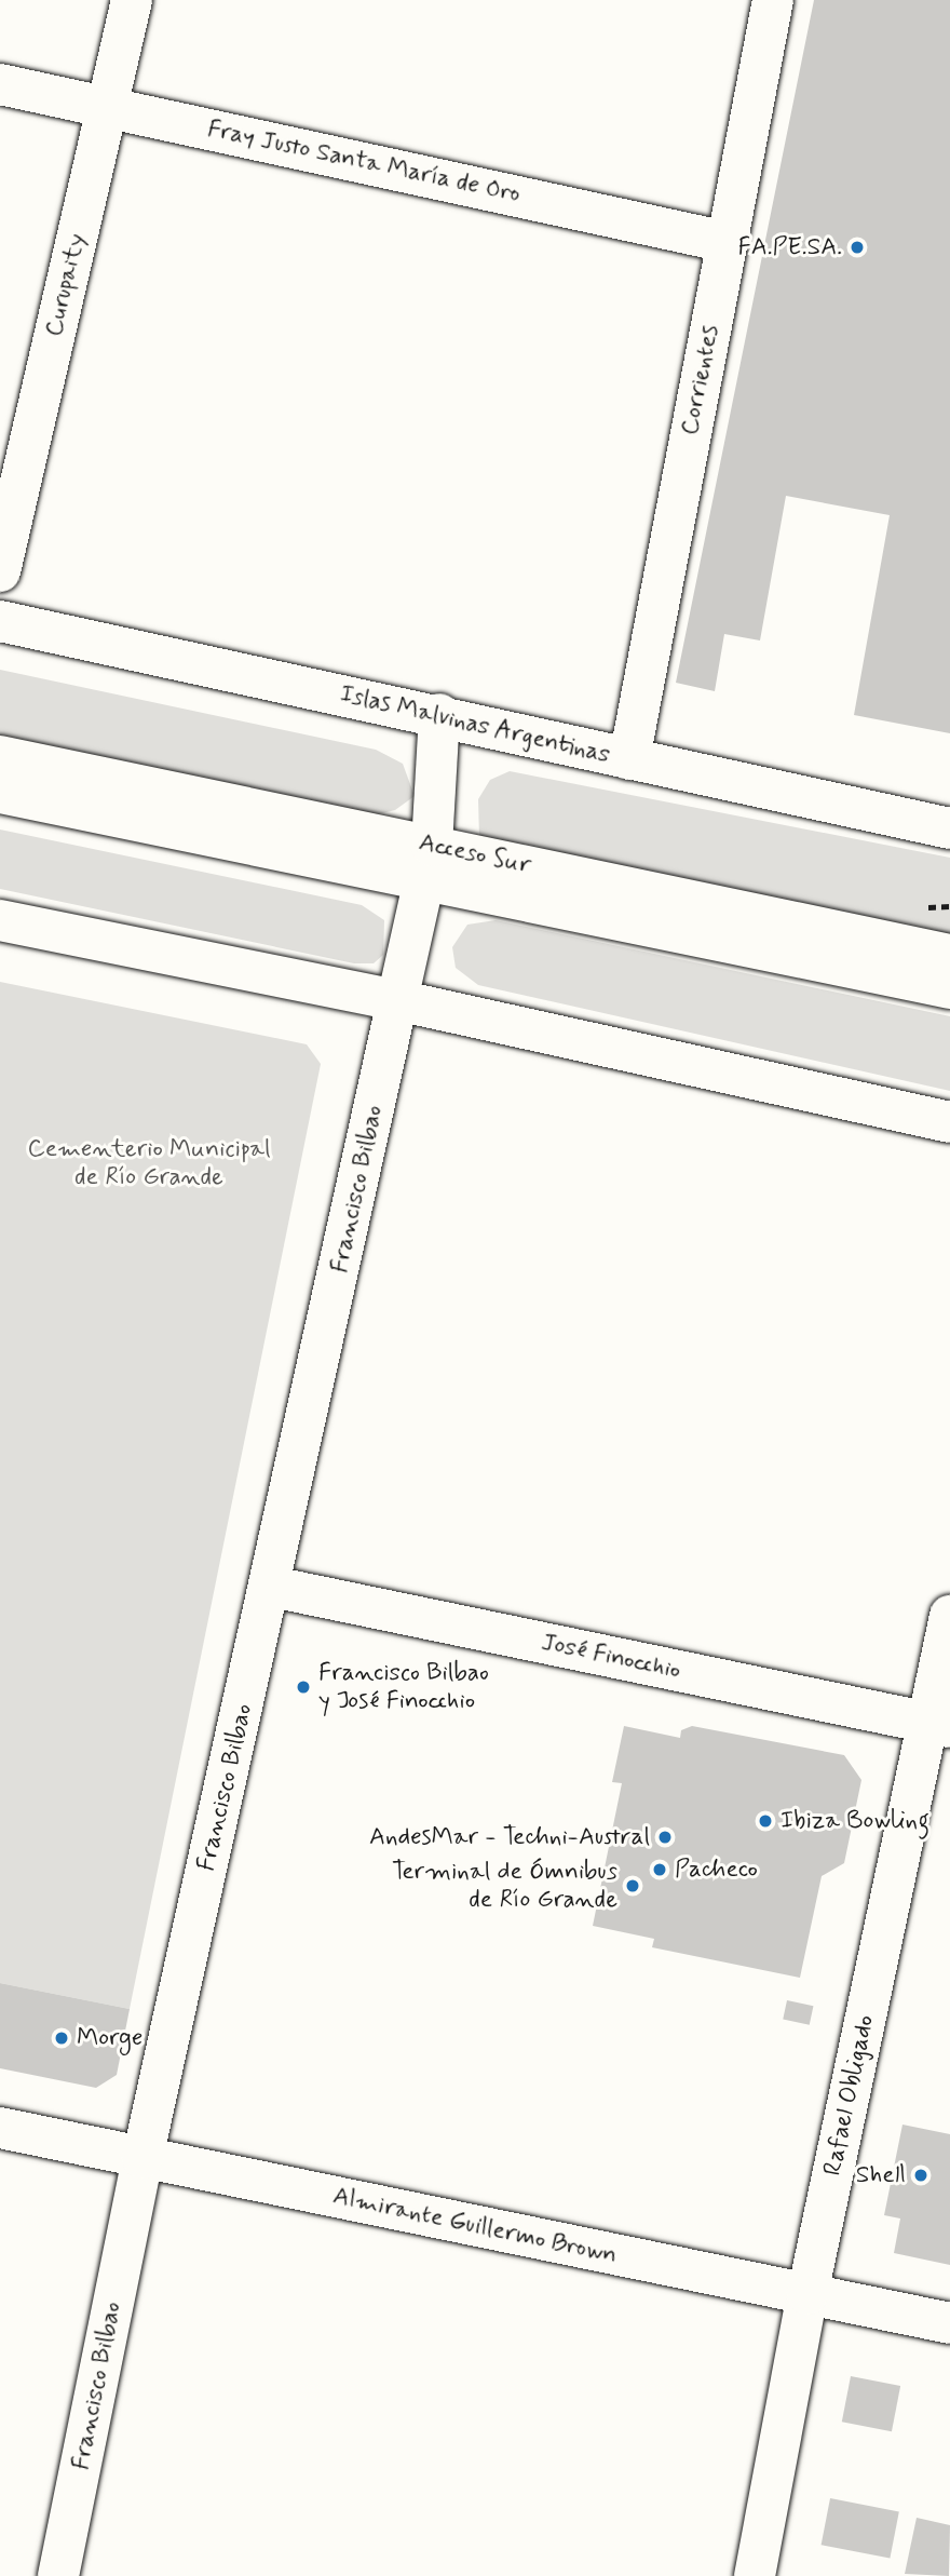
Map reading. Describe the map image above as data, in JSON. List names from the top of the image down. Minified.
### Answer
{"streets":{"street":["Fray Justo Santa María de Oro","Curupaity","Corrientes","Islas Malvinas Argentinas","Acceso Sur","Francisco Bilbao","José Finocchio","Rafael Obligado","Almirante Guillermo Brown"]},"crossings":[["Fray Justo Santa María de Oro","Curupaity"],["Fray Justo Santa María de Oro","Corrientes"],["Corrientes","Islas Malvinas Argentinas"],["Islas Malvinas Argentinas","Francisco Bilbao"],["Acceso Sur","Francisco Bilbao"],["Francisco Bilbao","José Finocchio"],["Francisco Bilbao","Almirante Guillermo Brown"],["José Finocchio","Rafael Obligado"],["Rafael Obligado","Almirante Guillermo Brown"]],"parks":["Cementerio Municipal de Río Grande"],"places":["FA.PE.SA.","Francisco Bilbao y José Finocchio","Ibiza Bowling","AndesMar - Techni-Austral","Pacheco","Terminal de Ómnibus de Río Grande","Morge","Shell"]}
